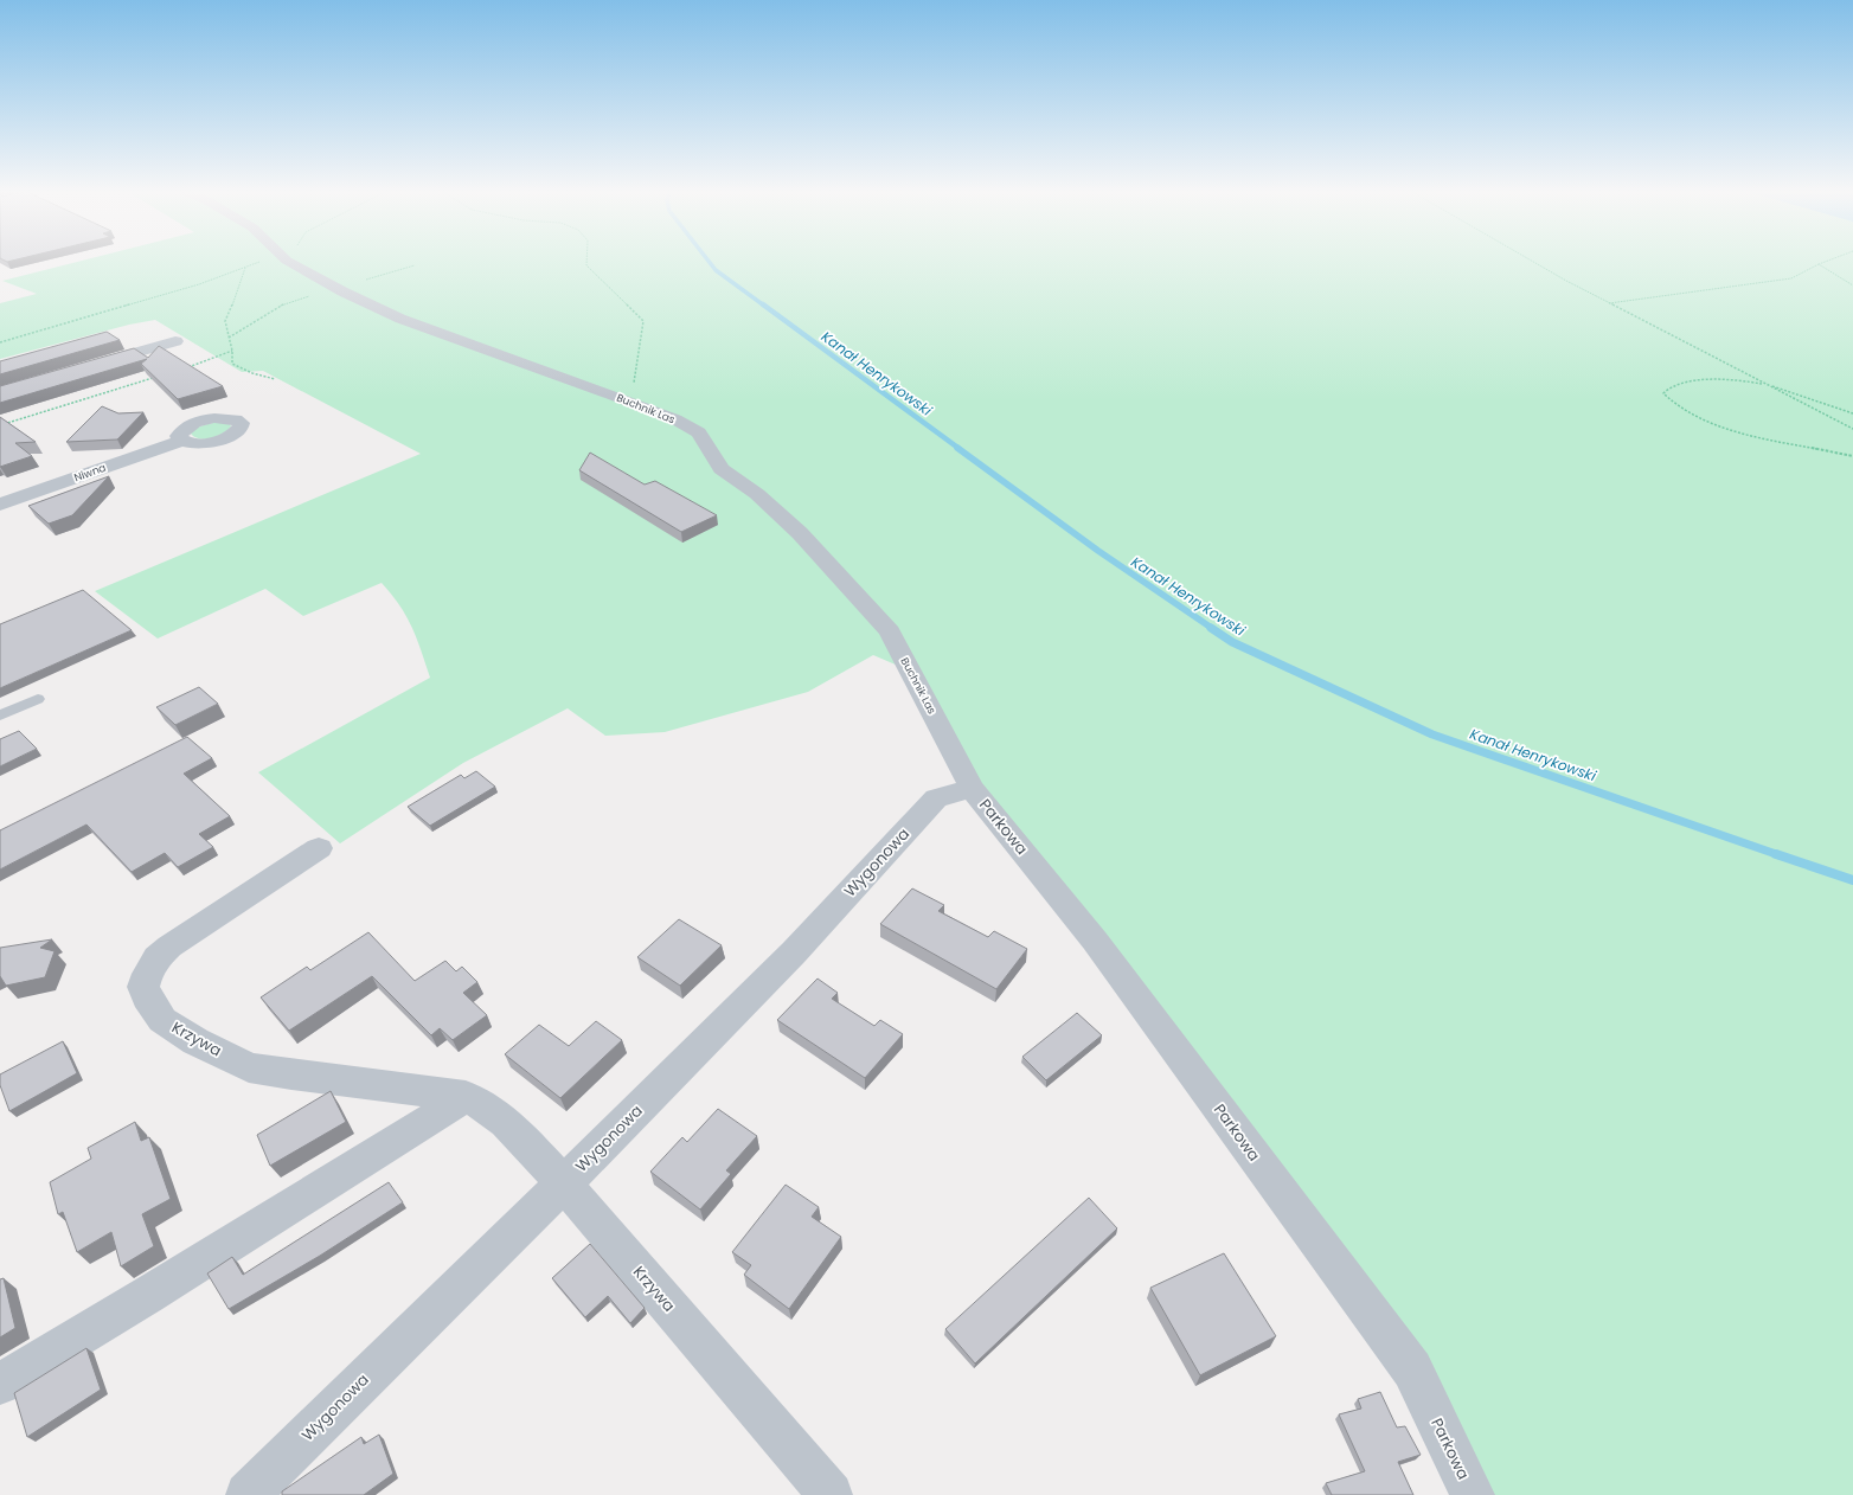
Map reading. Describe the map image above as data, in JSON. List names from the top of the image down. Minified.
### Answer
{"streets":{"street":["Buchnik Las","Niwna","Parkowa","Wygonowa","Krzywa"]},"crossings":[["Buchnik Las","Parkowa"],["Buchnik Las","Wygonowa"],["Parkowa","Wygonowa"],["Wygonowa","Krzywa"]],"water":["Kanał Henrykowski"]}
